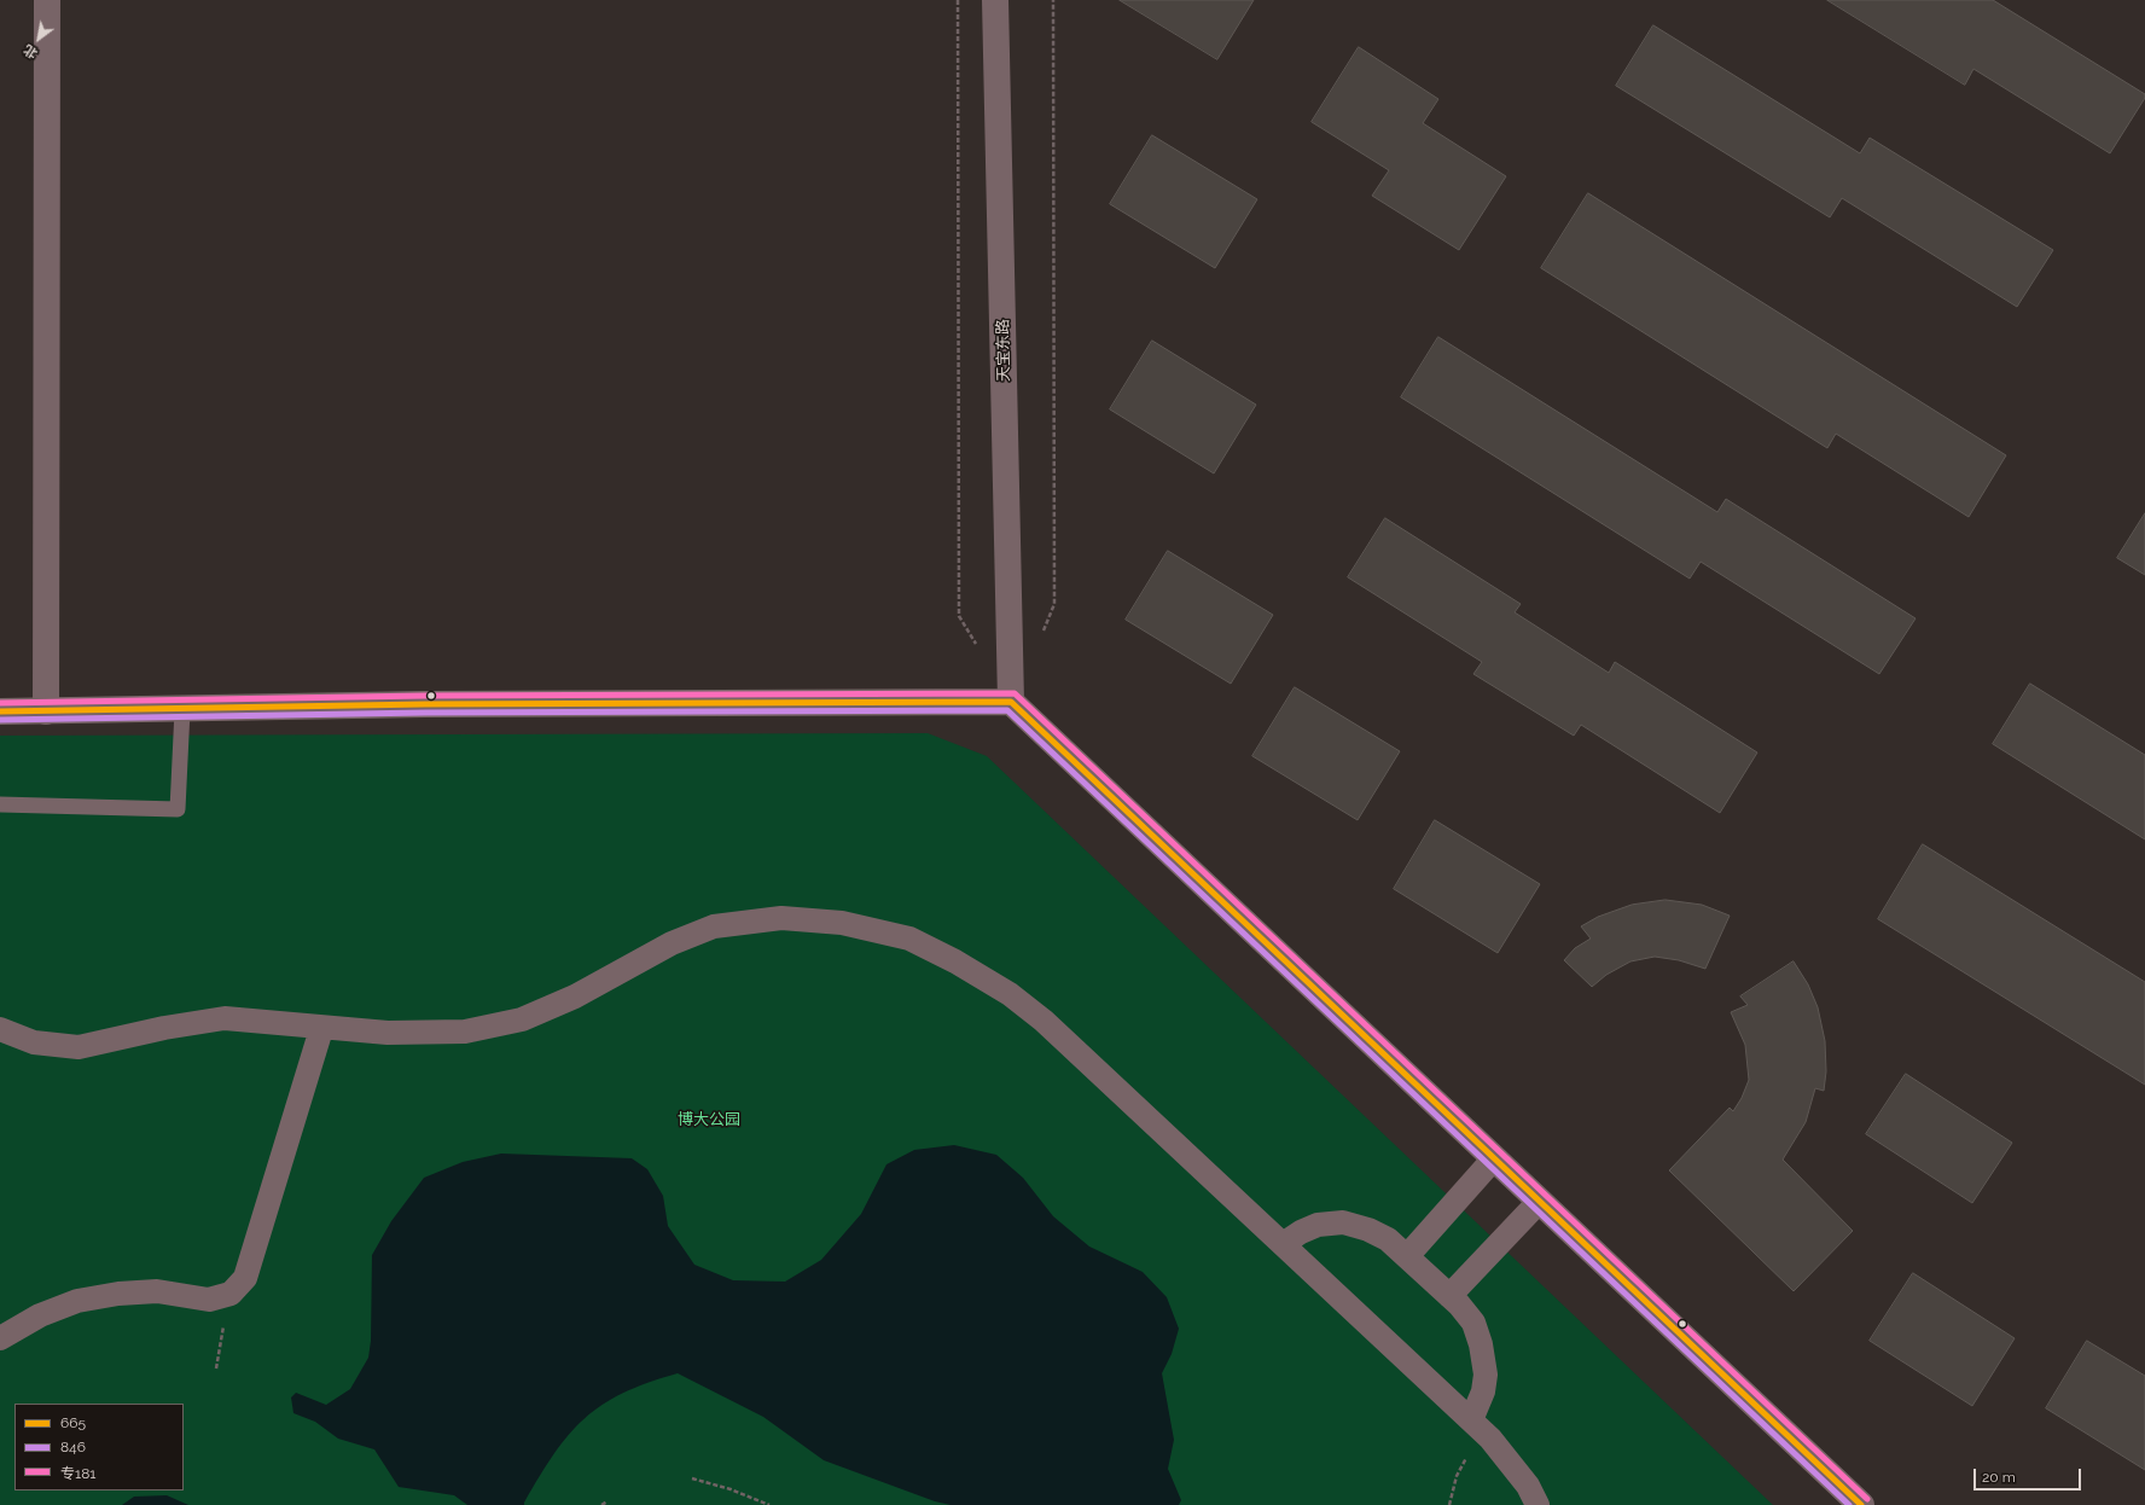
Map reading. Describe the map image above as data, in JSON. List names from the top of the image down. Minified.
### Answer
{"streets":{"street":["天宝东路"]},"parks":["博大公园"],"lines":["transit line 专181","transit line 665","transit line 846"],"legend":["665","846","专181"],"scale_bar":"20 m","north":"bottom left"}
